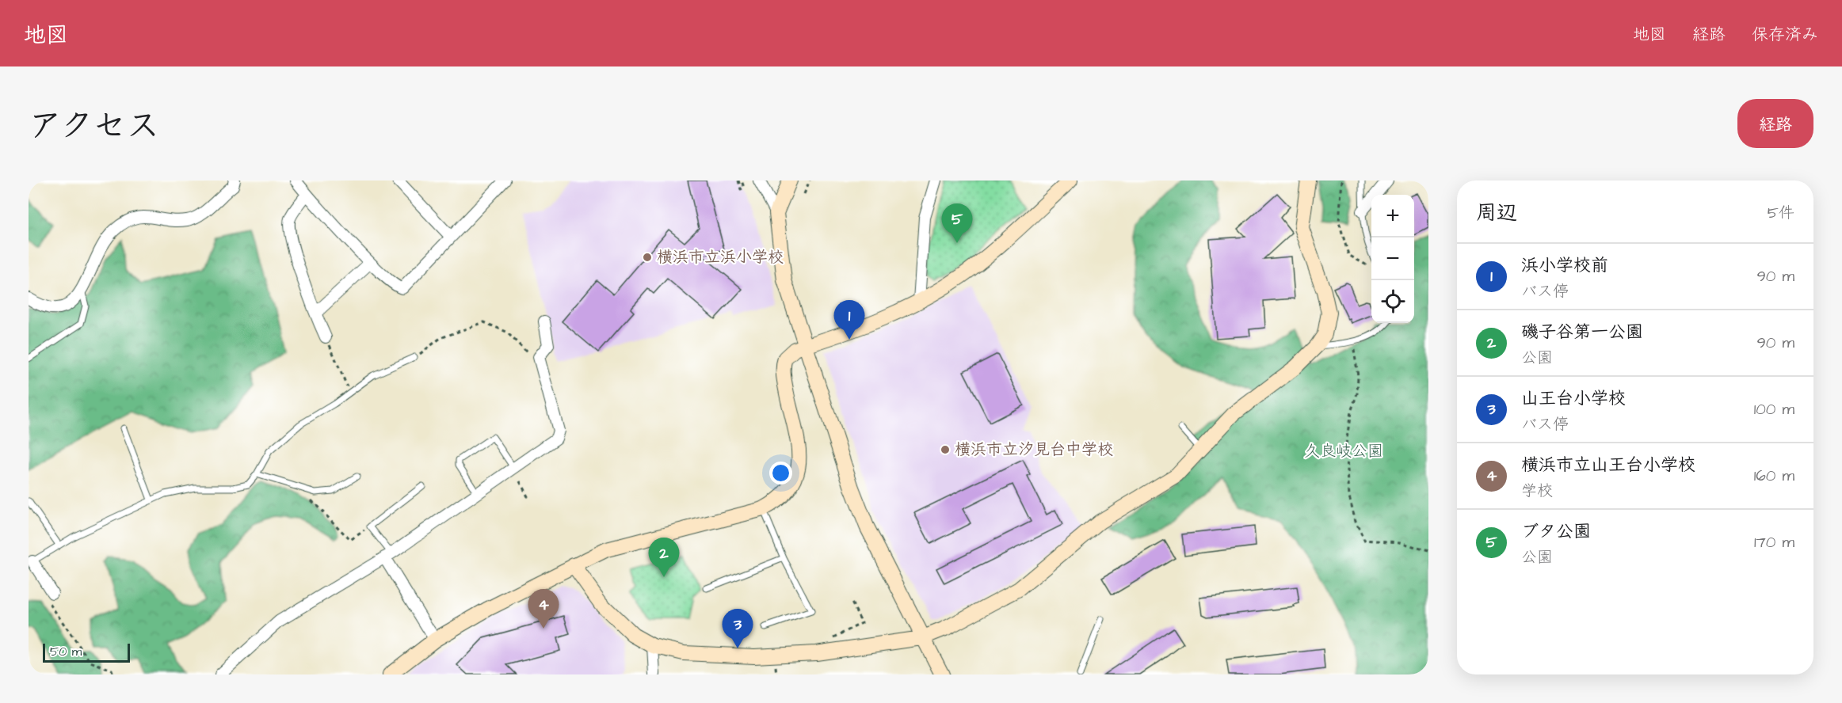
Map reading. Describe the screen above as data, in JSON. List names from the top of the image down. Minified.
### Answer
{"parks":["久良岐公園"],"places":["横浜市立浜小学校","横浜市立汐見台中学校"],"scale_bar":"50 m","page":{"header":"地図","nav":["地図","経路","保存済み"],"title":"アクセス","buttons":"経路","heading":["周辺","5件"],"map_buttons":["+","−"],"pins":["5","1","2","4","3"],"list":[{"mark":"1","name":"浜小学校前","note":"バス停","value":"90 m"},{"mark":"2","name":"磯子谷第一公園","note":"公園","value":"90 m"},{"mark":"3","name":"山王台小学校","note":"バス停","value":"100 m"},{"mark":"4","name":"横浜市立山王台小学校","note":"学校","value":"160 m"},{"mark":"5","name":"ブタ公園","note":"公園","value":"170 m"}],"scale":"50 m"}}
